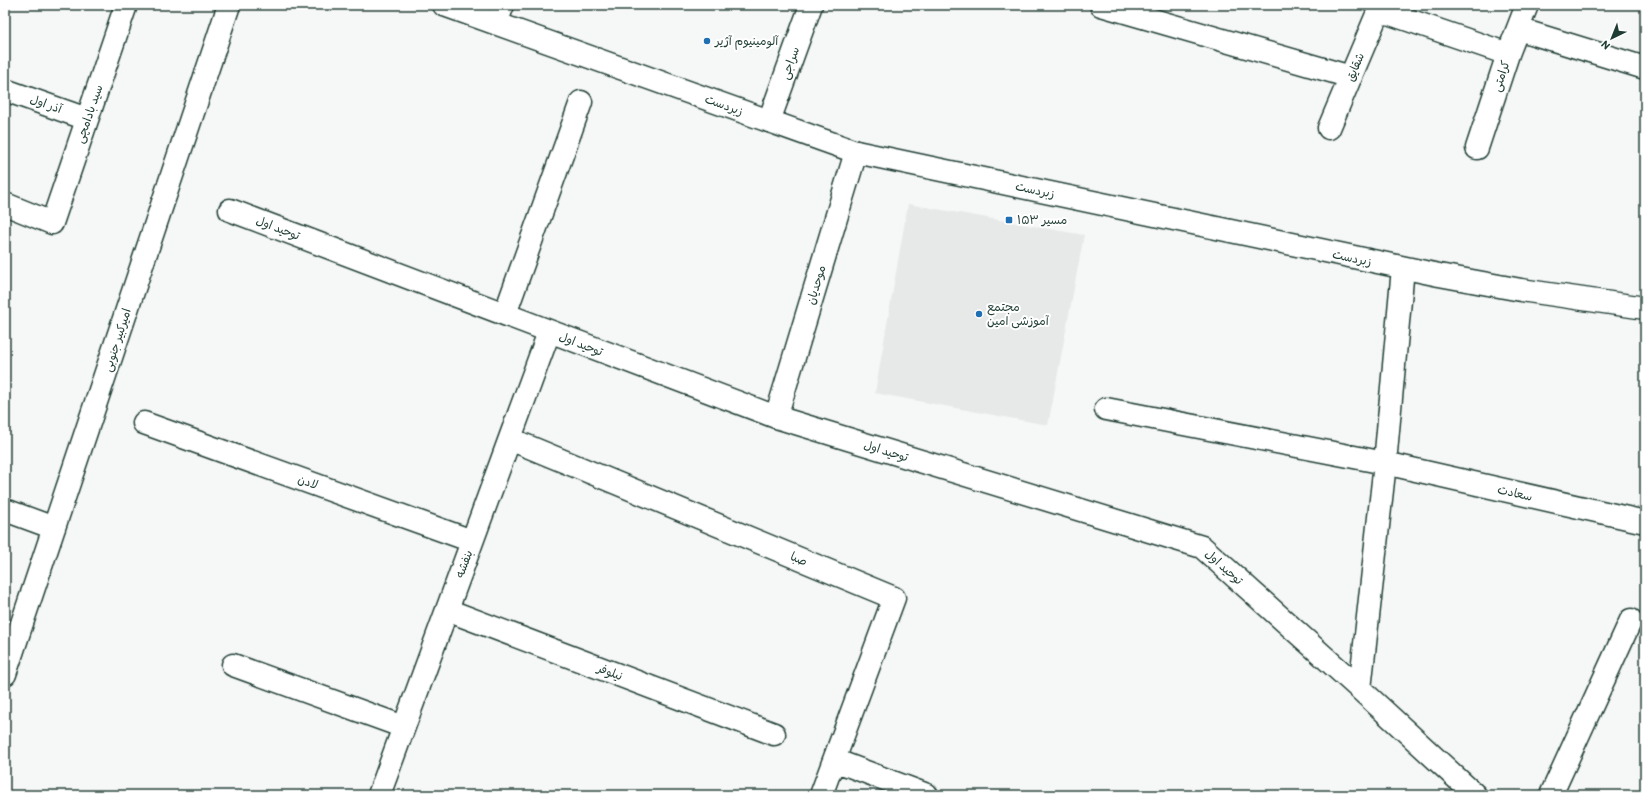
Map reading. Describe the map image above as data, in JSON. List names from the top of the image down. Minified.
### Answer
{"streets":{"street":["سراجی","شقایق","کرامتی","آذر اول","زبردست","سید بادامچی","توحید اول","موحدیان","امیرکبیر جنوبی","لادن","سعادت","صبا","بنفشه","نیلوفر"]},"crossings":[["سراجی","زبردست"],["آذر اول","سید بادامچی"],["زبردست","موحدیان"],["توحید اول","موحدیان"],["توحید اول","بنفشه"],["لادن","بنفشه"],["صبا","بنفشه"],["بنفشه","نیلوفر"]],"places":{"other":["آلومینیوم آژیر","مجتمع آموزشی امین"],"transit":["مسیر ۱۵۳"]},"north":"bottom left"}
